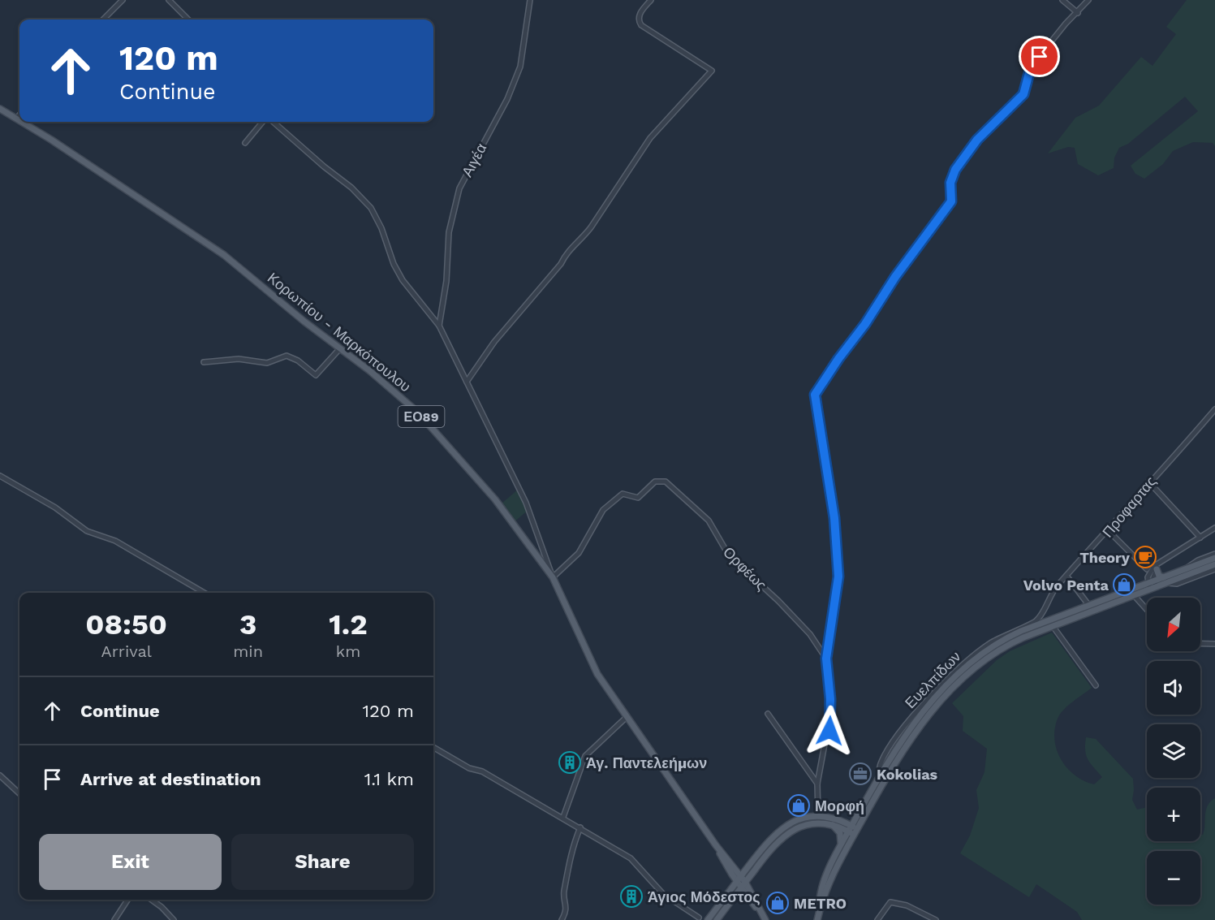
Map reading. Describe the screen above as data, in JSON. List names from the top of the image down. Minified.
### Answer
{"streets":{"main road":["Κορωπίου - Μαρκόπουλου","ΕΟ89"],"street":["Αιγέα","Προφαρτας","Ορφέως"]},"crossings":[["Κορωπίου - Μαρκόπουλου","Ορφέως"]],"places":{"cafe":["Theory"],"shop":["Volvo Penta","Μορφή","METRO"],"building":["Άγ. Παντελεήμων","Άγιος Μόδεστος"],"office":["Kokolias"]},"north":"bottom left","page":{"turn":["120 m","Continue"],"eta":["08:50","Arrival","3","min","1.2","km"],"map_buttons":["+","−"],"list":[{"name":"Continue","value":"120 m"},{"name":"Arrive at destination","value":"1.1 km"}],"buttons":["Exit","Share"]}}
